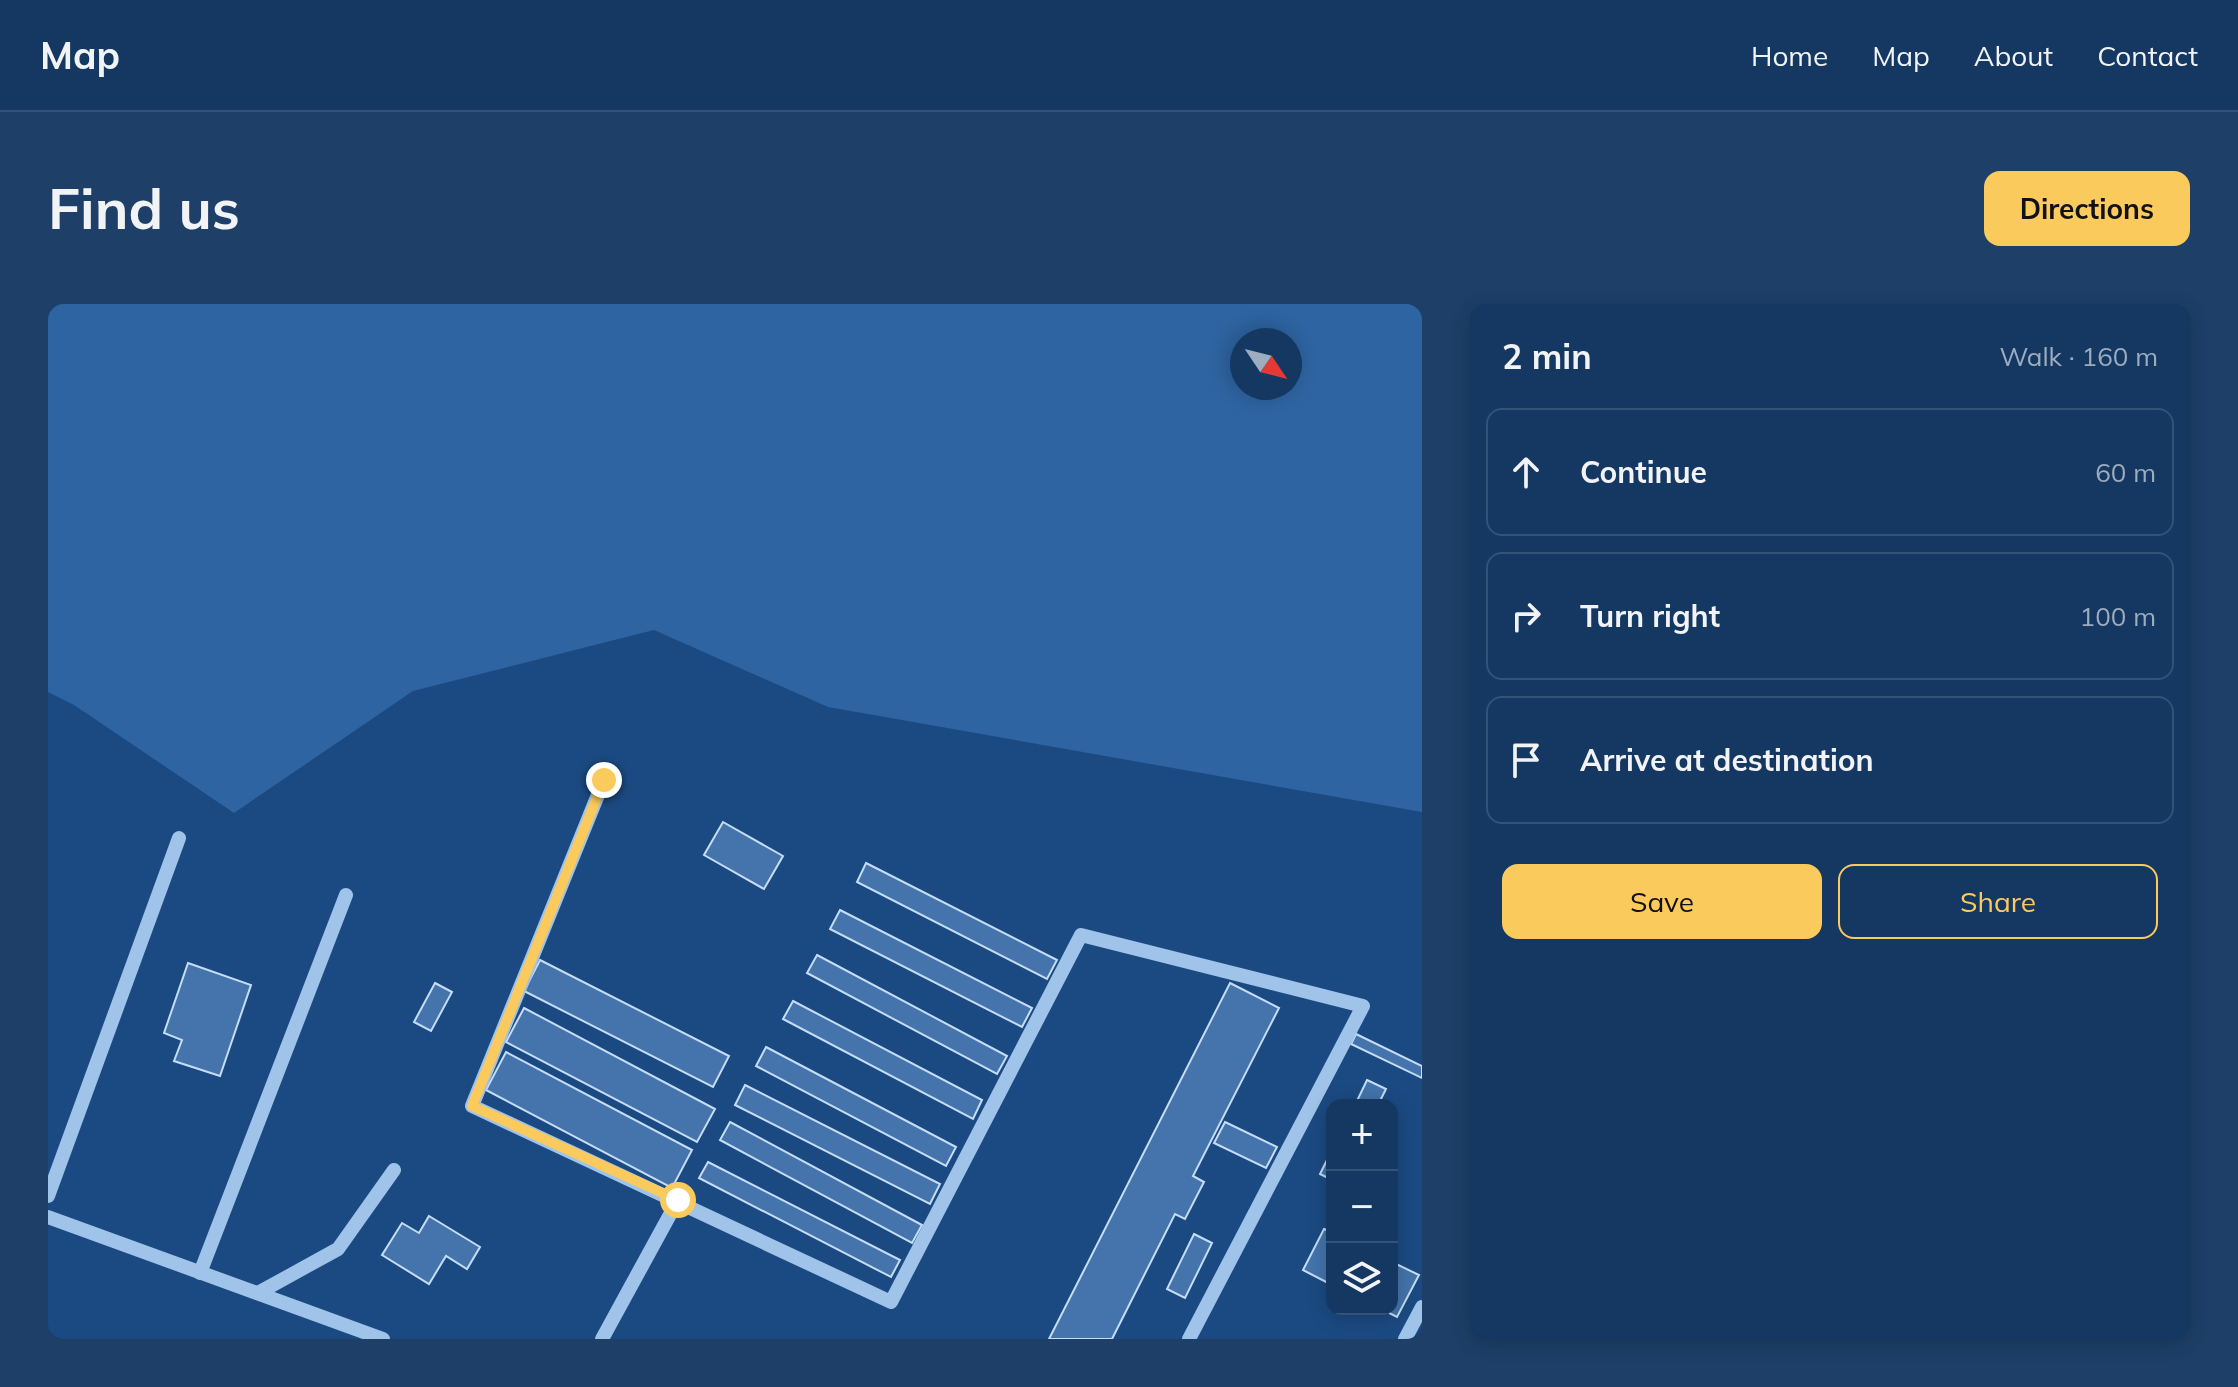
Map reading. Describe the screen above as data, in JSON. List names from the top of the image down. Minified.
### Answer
{"north":"bottom right","page":{"header":"Map","nav":["Home","Map","About","Contact"],"buttons":["Directions",["Save","Share"]],"title":"Find us","heading":["2 min","Walk · 160 m"],"list":[["Continue","60 m"],["Turn right","100 m"],"Arrive at destination"],"map_buttons":["+","−"]}}
